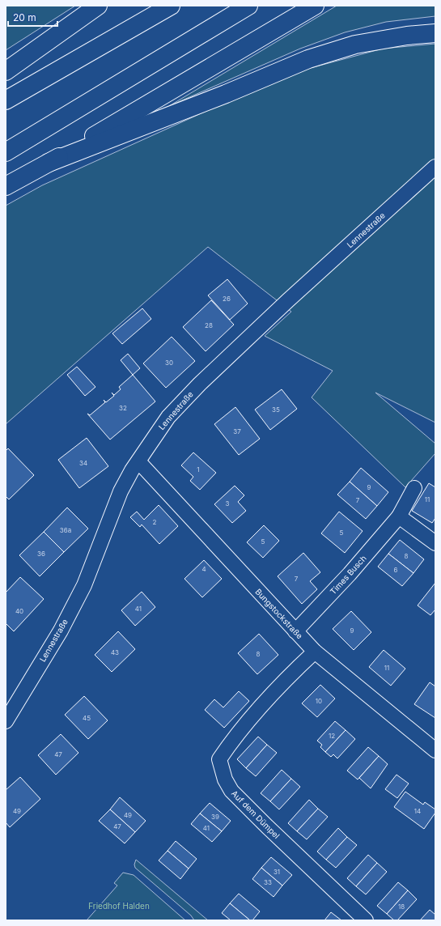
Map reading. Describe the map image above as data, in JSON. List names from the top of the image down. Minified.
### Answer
{"streets":{"street":["Lennestraße","Times Busch","Bungstockstraße","Auf dem Dümpel"]},"crossings":[["Lennestraße","Bungstockstraße"],["Times Busch","Bungstockstraße"],["Bungstockstraße","Auf dem Dümpel"]],"parks":["Friedhof Halden"],"house_numbers":["26","28","30","32","35","37","34","1","9","11","7","3","2","36a","5","5","36","8","4","6","7","41","40","9","43","8","11","10","45","12","47","49","14","49","39","47","41","31","33","18"],"scale_bar":"20 m"}
